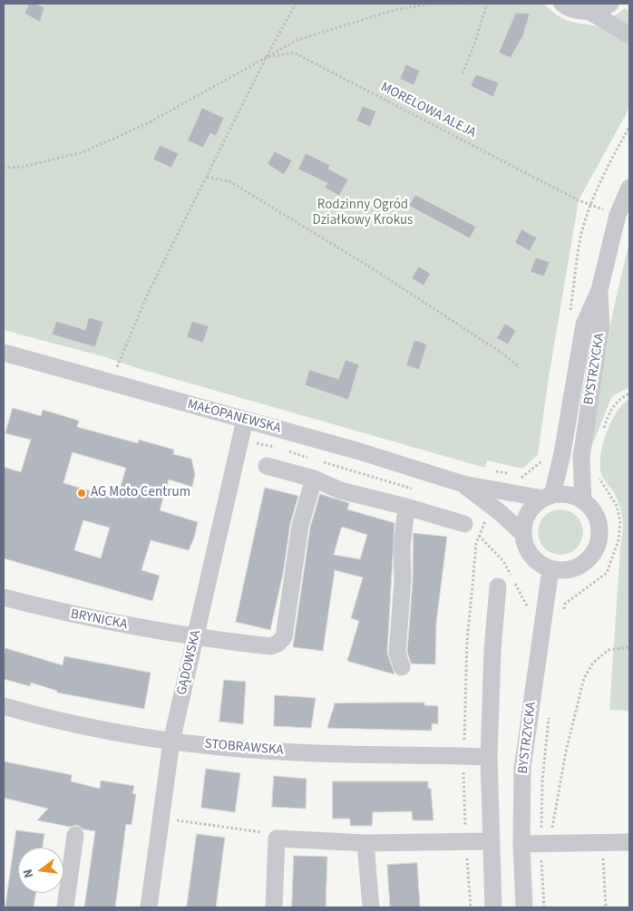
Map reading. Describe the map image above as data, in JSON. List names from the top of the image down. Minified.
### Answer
{"streets":{"street":["BYSTRZYCKA","MAŁOPANEWSKA","BRYNICKA","GĄDOWSKA","STOBRAWSKA"],"path":["MORELOWA ALEJA"]},"crossings":[["MORELOWA ALEJA","BYSTRZYCKA"],["BYSTRZYCKA","MAŁOPANEWSKA"],["MAŁOPANEWSKA","GĄDOWSKA"],["BRYNICKA","GĄDOWSKA"],["GĄDOWSKA","STOBRAWSKA"]],"parks":["Rodzinny Ogród Działkowy Krokus"],"places":["AG Moto Centrum"],"north":"left"}
